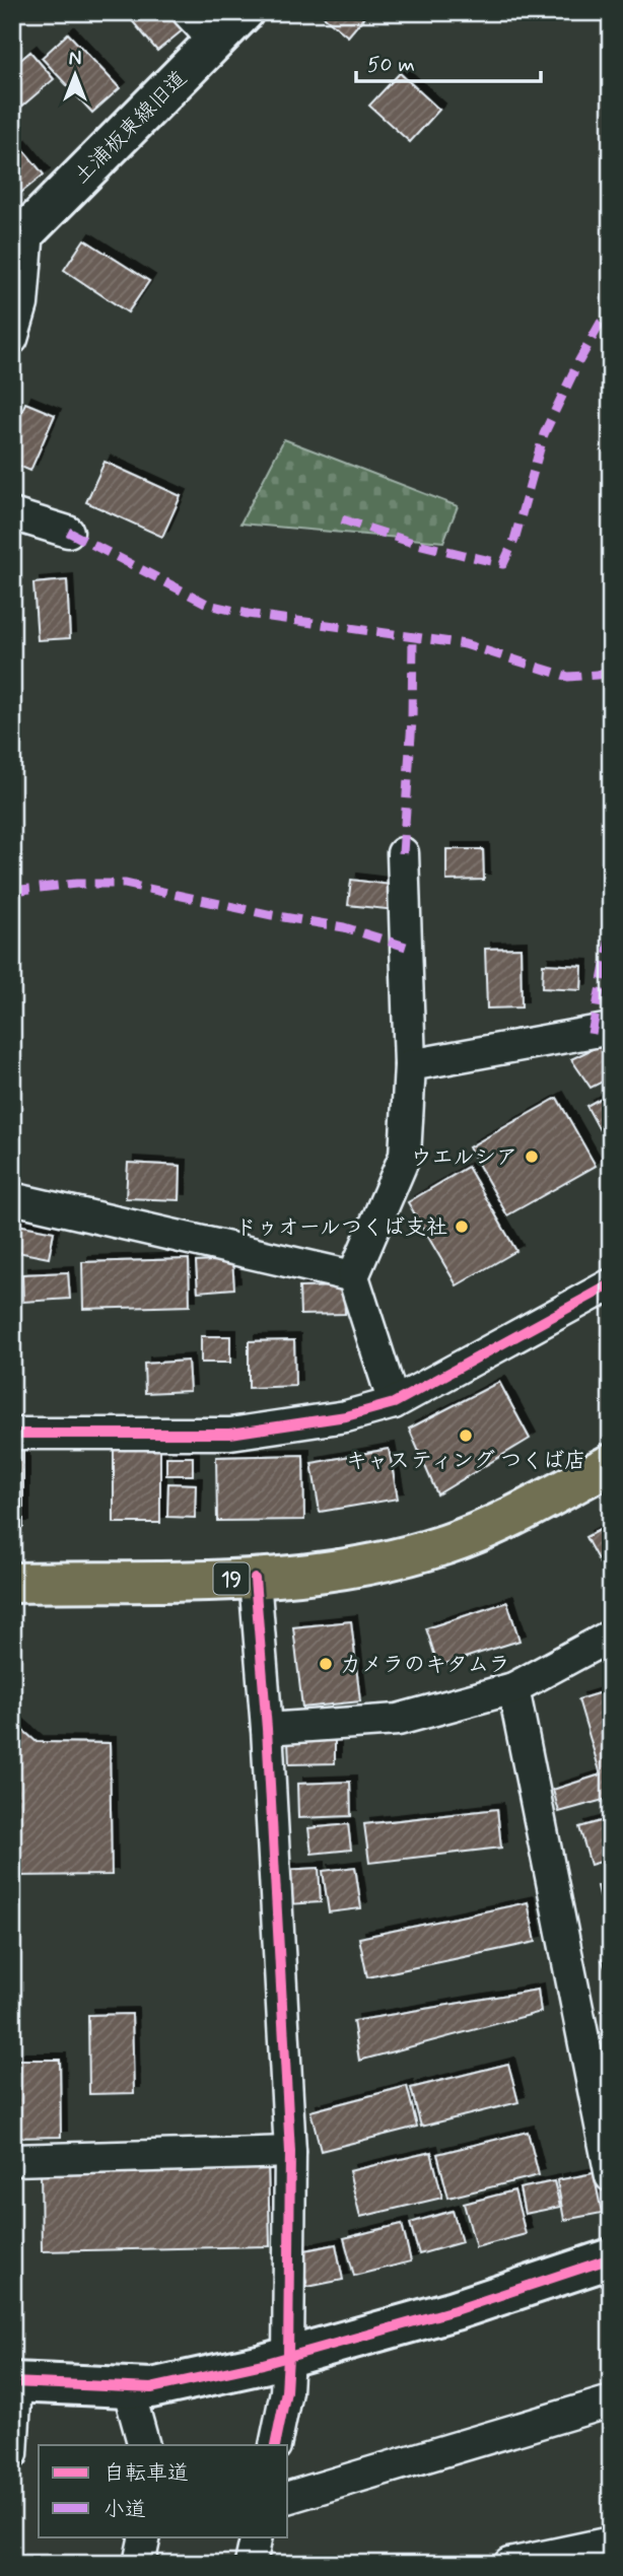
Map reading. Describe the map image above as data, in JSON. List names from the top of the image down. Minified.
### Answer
{"streets":{"main road":["19"],"street":["土浦板東線旧道"]},"places":["ウエルシア","ドゥオールつくば支社","キャスティング つくば店","カメラのキタムラ"],"legend":["自転車道","小道"],"scale_bar":"50 m","north":"top"}
